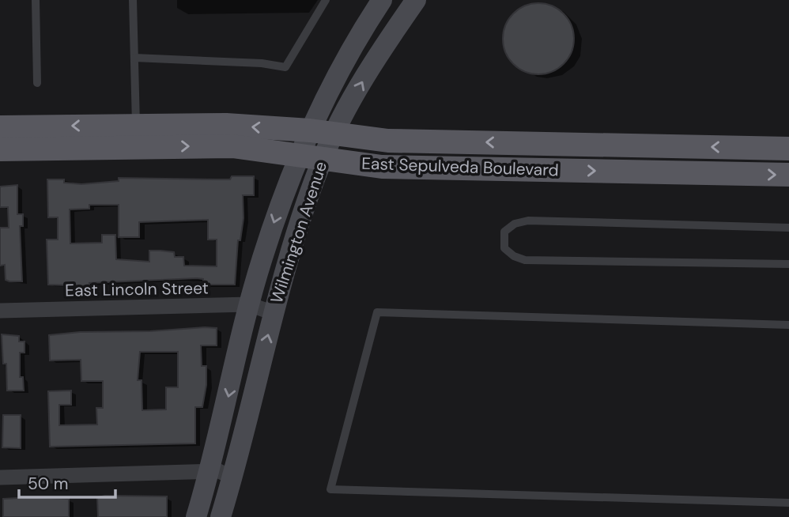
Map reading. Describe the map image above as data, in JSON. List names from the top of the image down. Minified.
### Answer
{"streets":{"main road":["East Sepulveda Boulevard","Wilmington Avenue"],"street":["East Lincoln Street"]},"crossings":[["East Sepulveda Boulevard","Wilmington Avenue"],["Wilmington Avenue","East Lincoln Street"]],"scale_bar":"50 m"}
